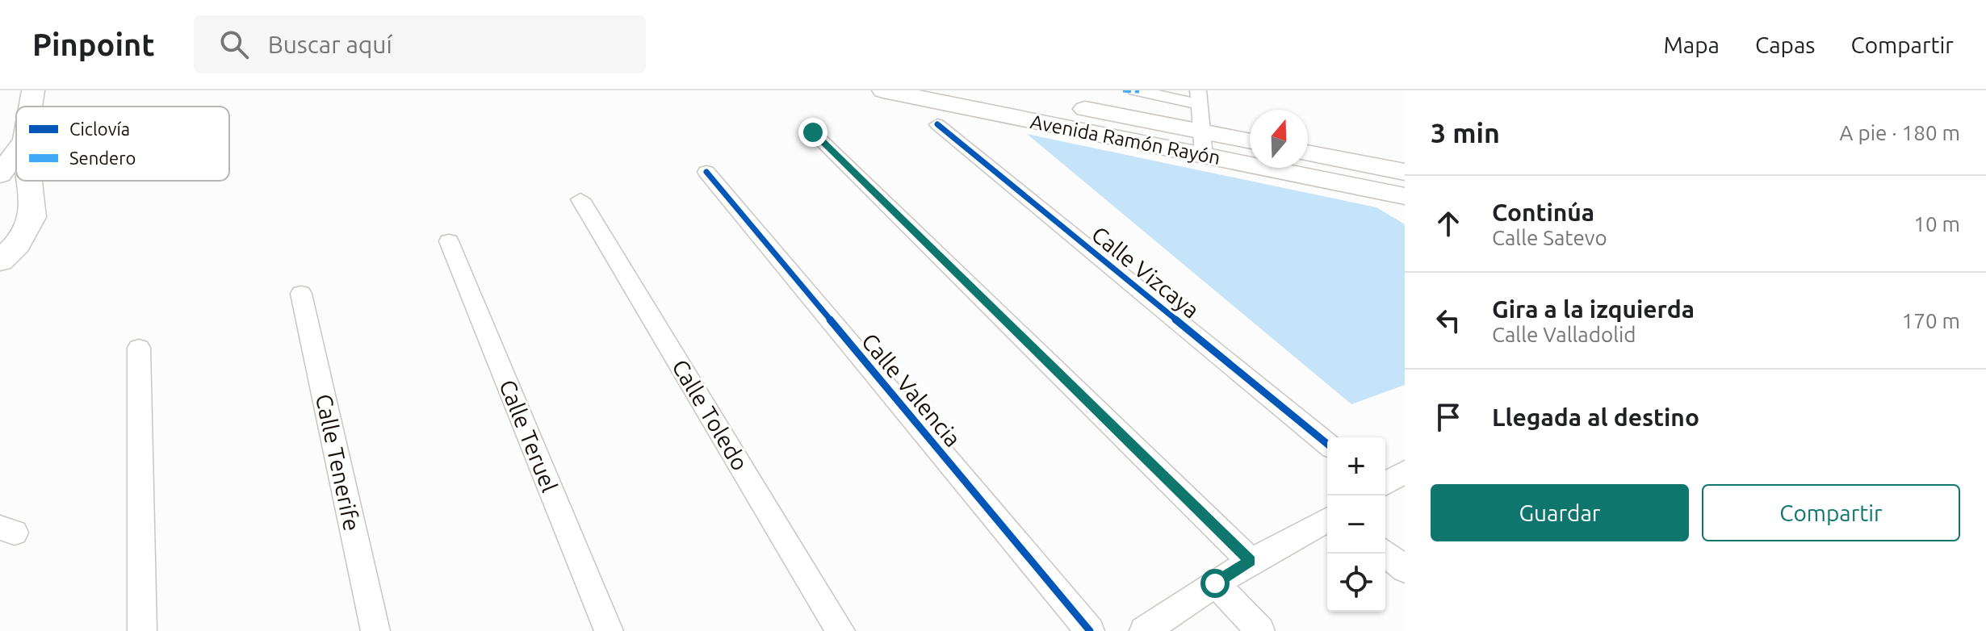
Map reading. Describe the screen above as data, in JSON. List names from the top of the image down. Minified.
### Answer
{"streets":{"main road":["Avenida Ramón Rayón"],"street":["Calle Vizcaya","Calle Valencia","Calle Toledo","Calle Teruel","Calle Tenerife"]},"legend":["Ciclovía","Sendero"],"north":"top","page":{"header":"Pinpoint","search":"Buscar aquí","nav":["Mapa","Capas","Compartir"],"heading":["3 min","A pie · 180 m"],"list":[["Continúa","Calle Satevo","10 m"],["Gira a la izquierda","Calle Valladolid","170 m"],"Llegada al destino"],"map_buttons":["+","−"],"buttons":["Guardar","Compartir"]}}
